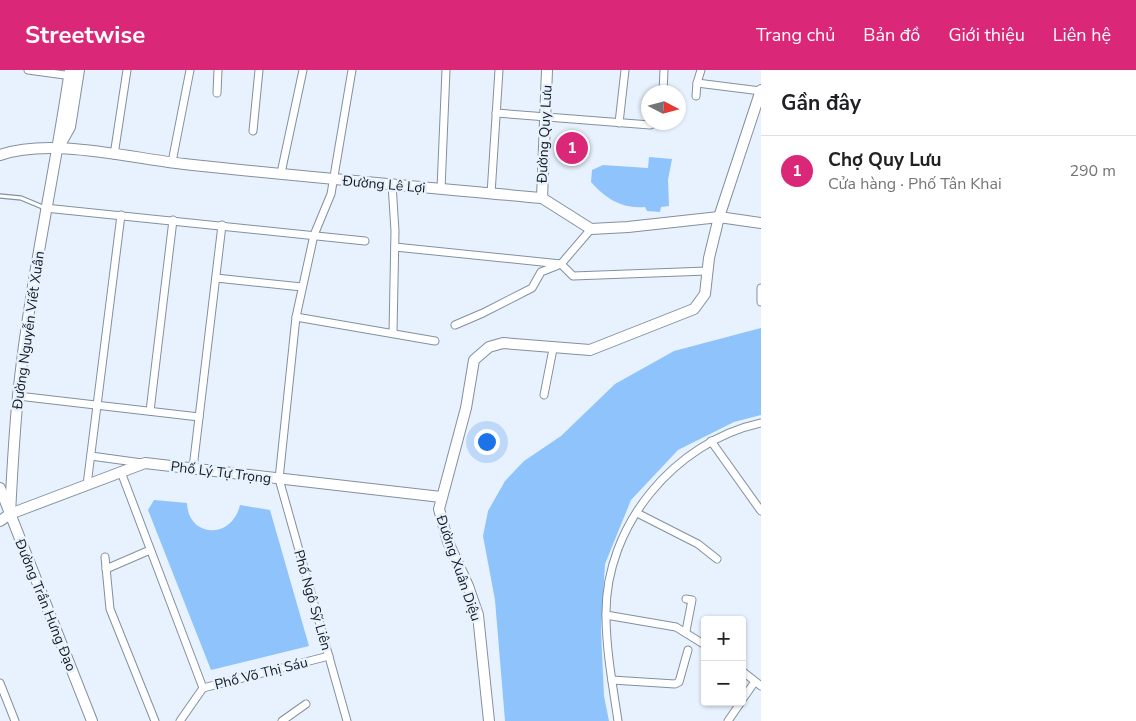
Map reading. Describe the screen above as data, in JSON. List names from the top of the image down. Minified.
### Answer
{"streets":{"street":["Đường Quy Lưu","Đường Lê Lợi","Đường Nguyễn Viết Xuân","Phố Lý Tự Trọng","Đường Xuân Diệu","Phố Ngô Sỹ Liên","Đường Trần Hưng Đạo","Phố Võ Thị Sáu"]},"crossings":[["Đường Quy Lưu","Đường Lê Lợi"],["Đường Lê Lợi","Đường Nguyễn Viết Xuân"],["Đường Nguyễn Viết Xuân","Phố Lý Tự Trọng"],["Đường Nguyễn Viết Xuân","Đường Trần Hưng Đạo"],["Phố Lý Tự Trọng","Đường Xuân Diệu"],["Phố Lý Tự Trọng","Phố Ngô Sỹ Liên"],["Phố Lý Tự Trọng","Đường Trần Hưng Đạo"],["Phố Ngô Sỹ Liên","Phố Võ Thị Sáu"]],"north":"right","page":{"header":"Streetwise","nav":["Trang chủ","Bản đồ","Giới thiệu","Liên hệ"],"heading":"Gần đây","pins":"1","list":[{"mark":"1","name":"Chợ Quy Lưu","note":"Cửa hàng · Phố Tân Khai","value":"290 m"}],"map_buttons":["+","−"]}}
